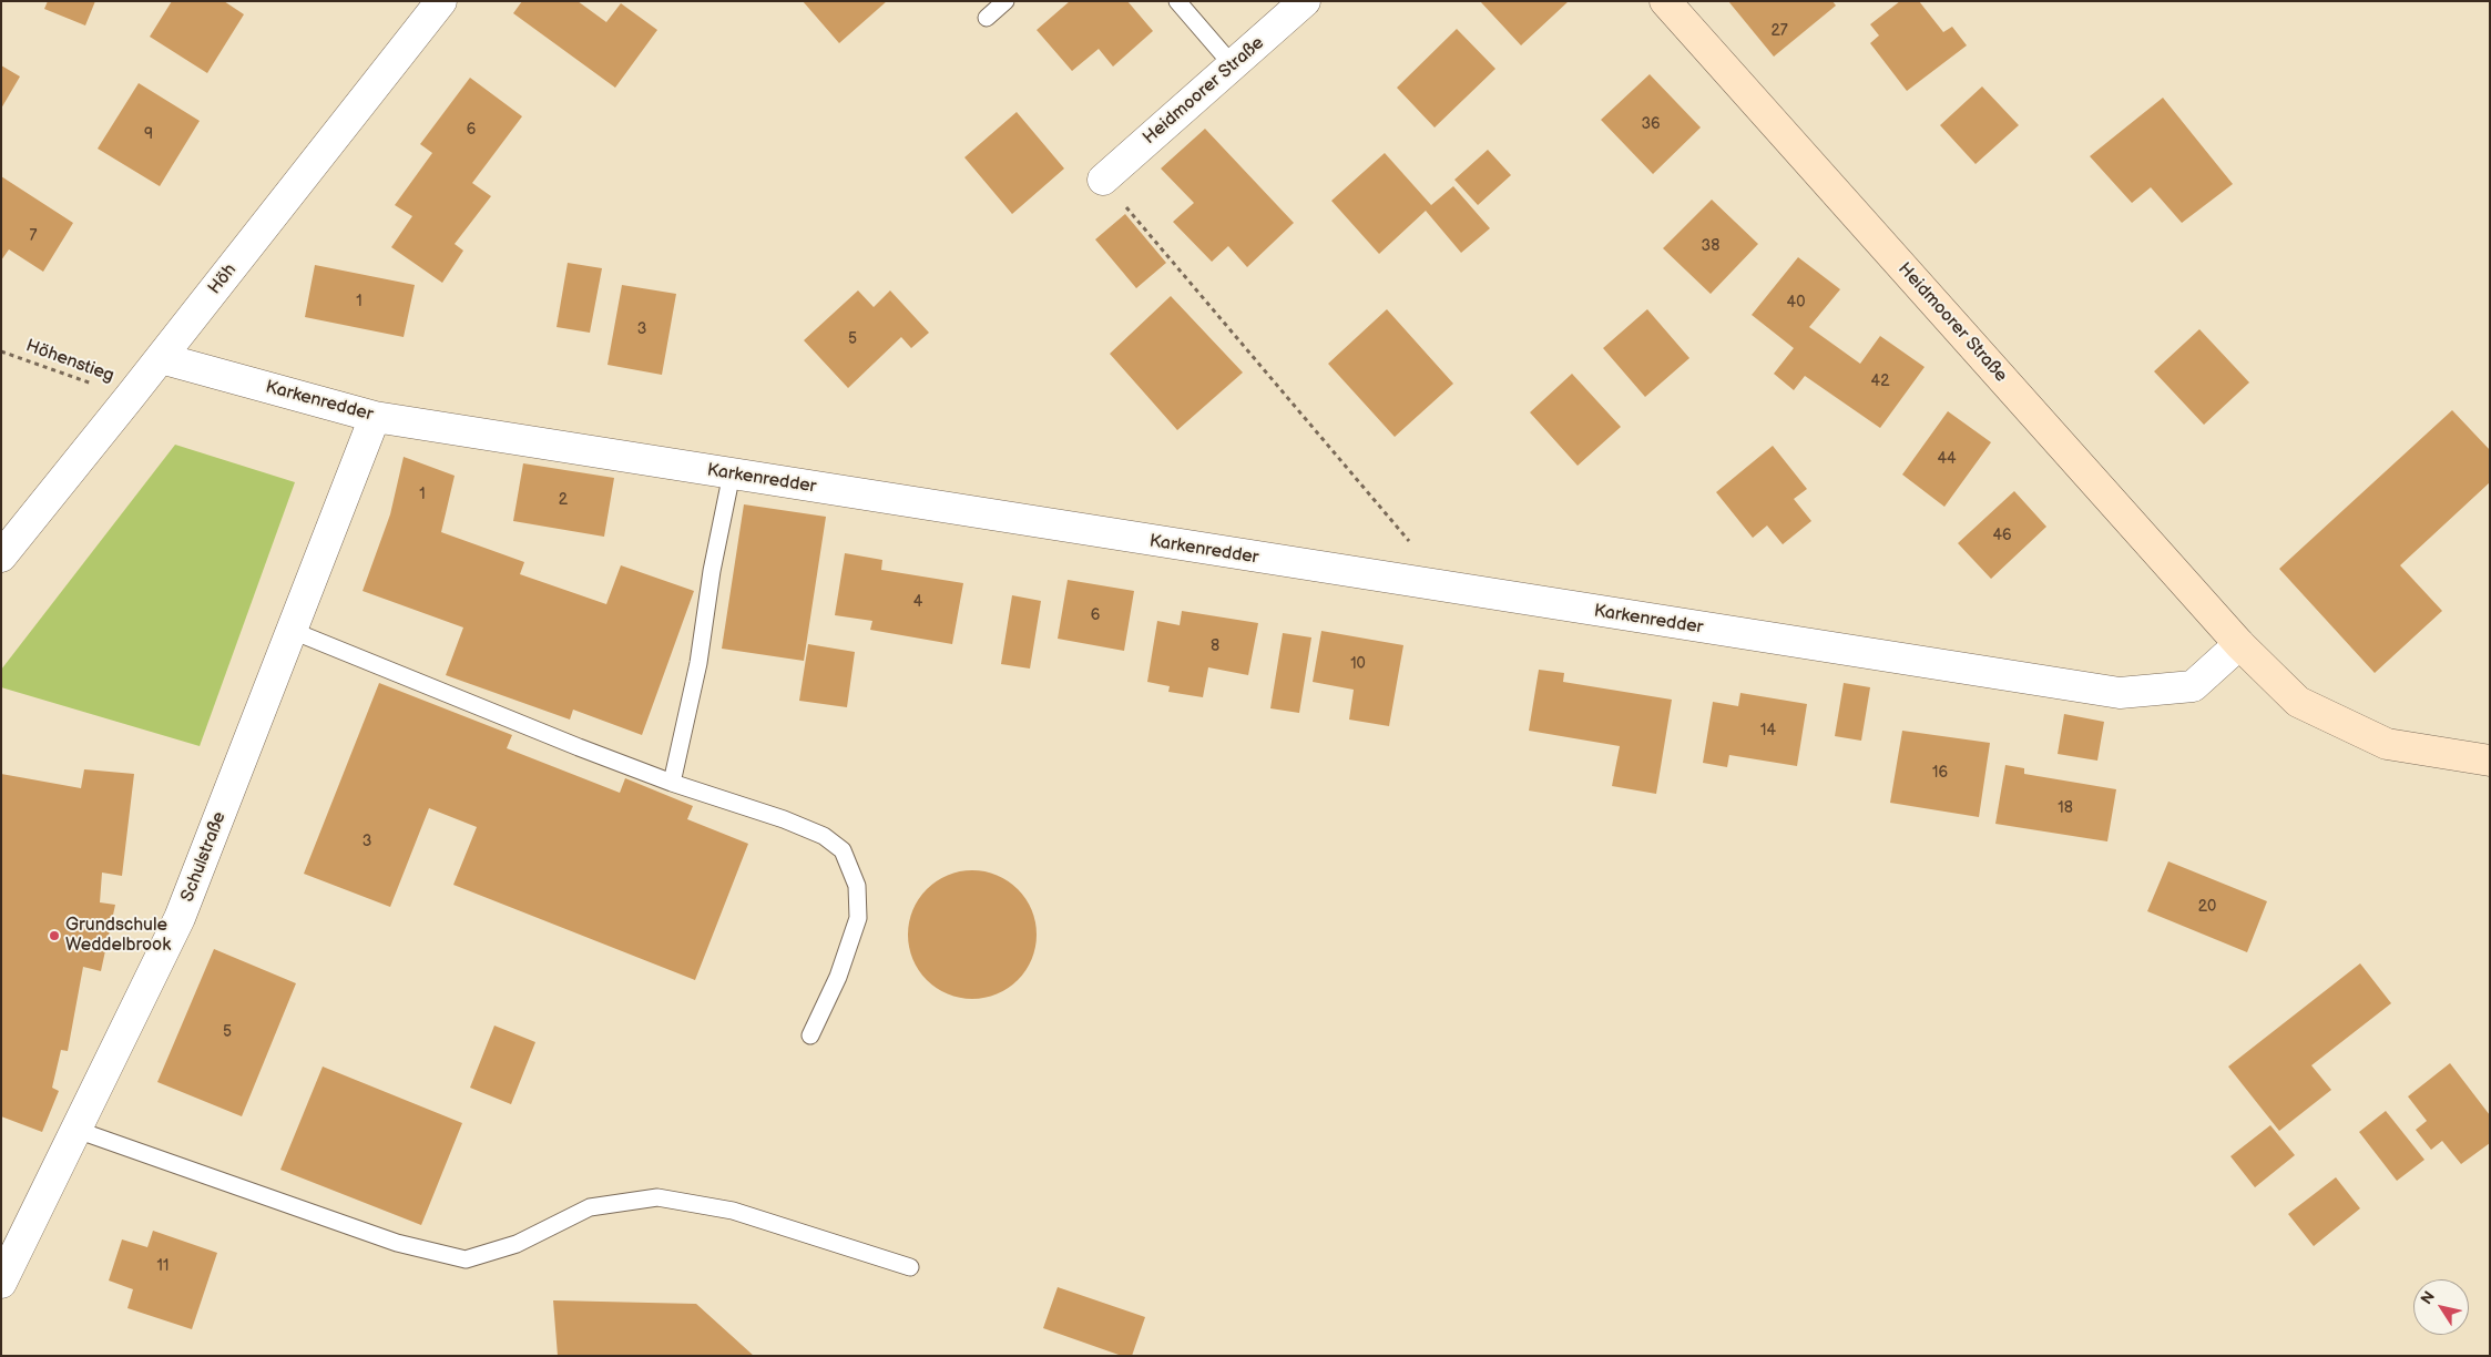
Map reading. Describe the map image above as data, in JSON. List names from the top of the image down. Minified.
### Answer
{"streets":{"street":["Heidmoorer Straße","Höh","Karkenredder","Schulstraße"],"path":["Höhenstieg"]},"crossings":[["Heidmoorer Straße","Karkenredder"],["Höh","Höhenstieg"],["Höh","Karkenredder"],["Karkenredder","Schulstraße"]],"places":["Grundschule Weddelbrook"],"house_numbers":["27","36","6","9","7","38","1","40","3","5","42","44","1","2","46","4","6","8","10","14","16","18","3","20","5","11"],"north":"top left"}
